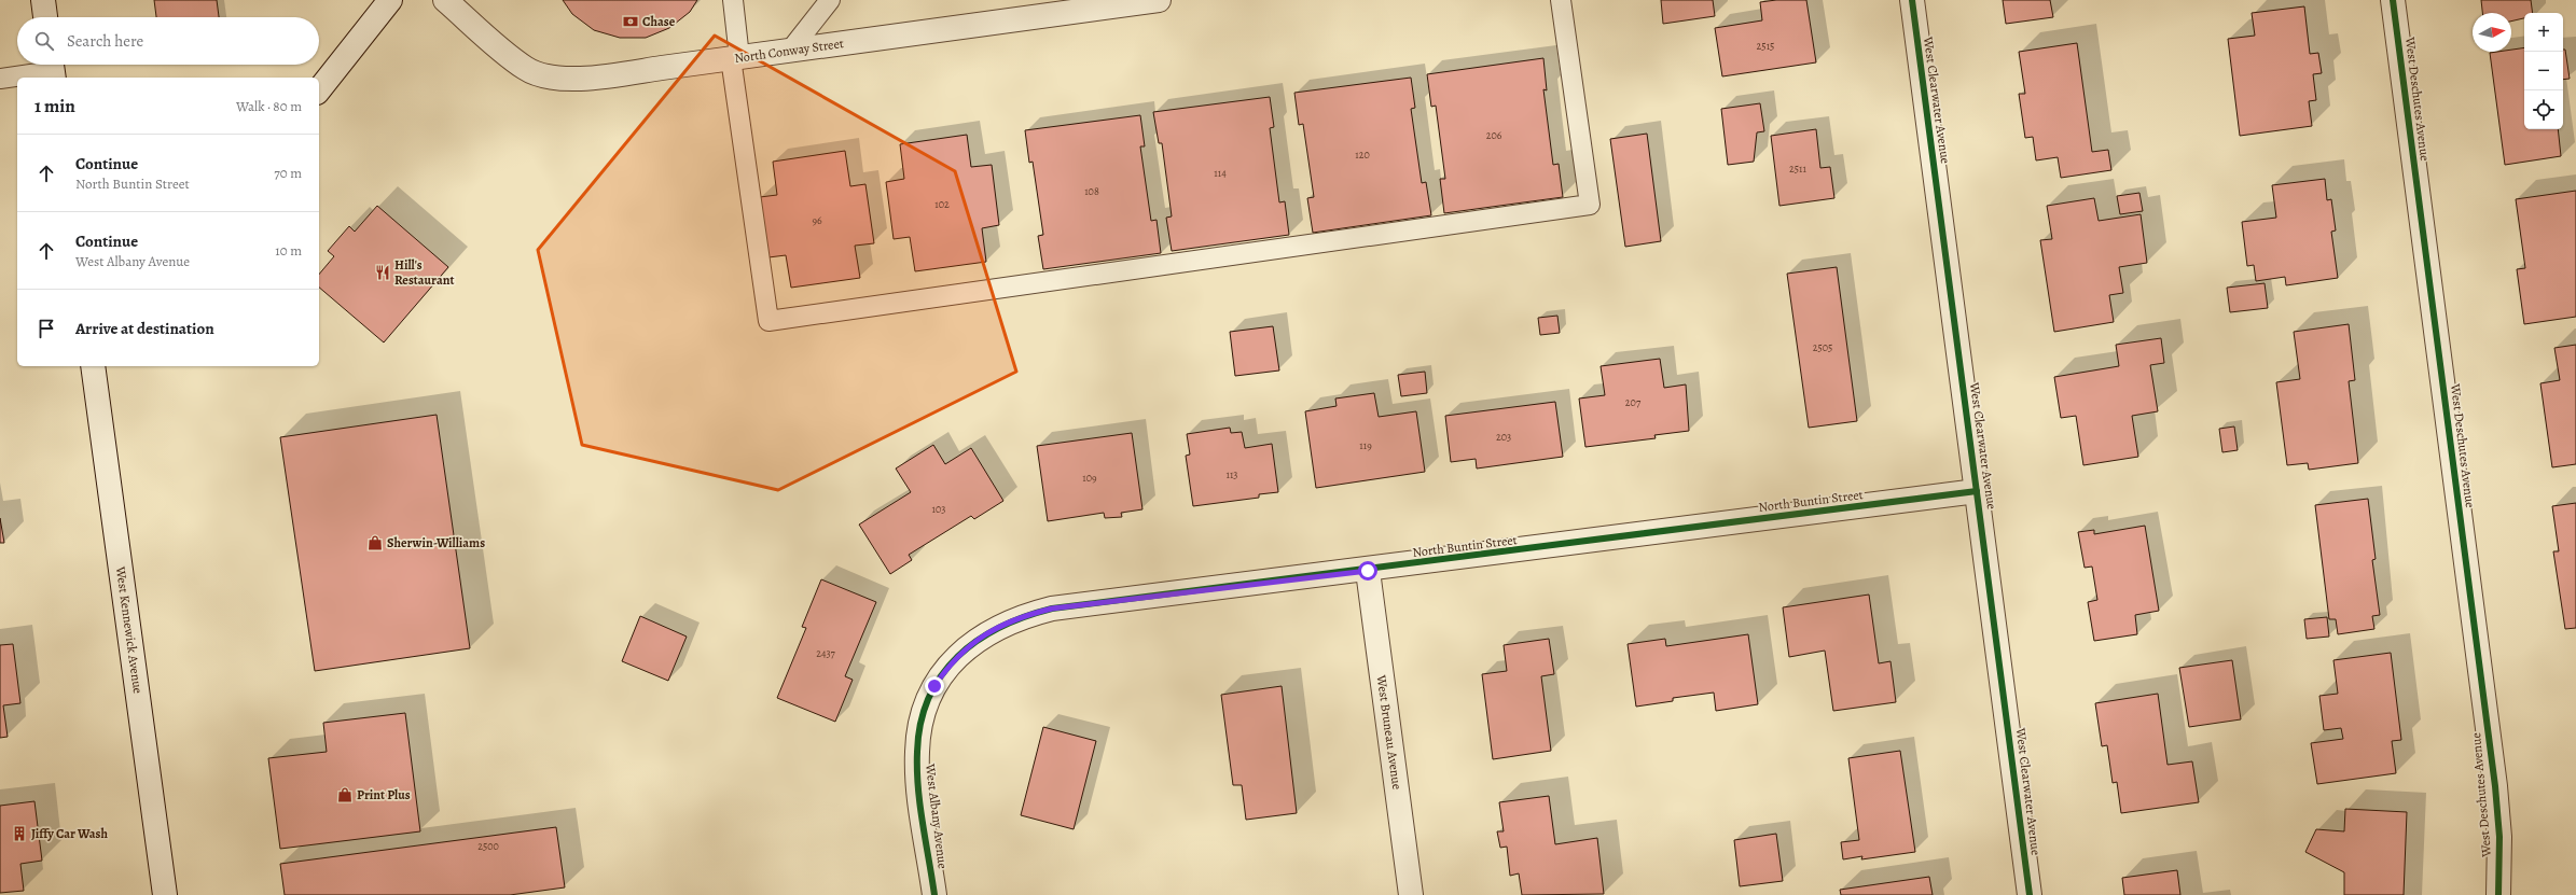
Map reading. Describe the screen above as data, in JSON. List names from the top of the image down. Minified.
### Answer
{"streets":{"street":["North Conway Street","West Deschutes Avenue","West Clearwater Avenue","North Buntin Street","West Kennewick Avenue","West Bruneau Avenue","West Albany Avenue"]},"crossings":[["West Clearwater Avenue","North Buntin Street"],["North Buntin Street","West Bruneau Avenue"],["North Buntin Street","West Albany Avenue"]],"places":{"bank":["Chase"],"restaurant":["Hill's Restaurant"],"shop":["Sherwin-Williams","Print Plus"],"building":["Jiffy Car Wash"]},"house_numbers":["2515","206","120","2511","114","108","102","96","2505","207","203","119","113","109","103","2437","2500"],"north":"right","page":{"map_buttons":["+","−"],"search":"Search here","heading":["1 min","Walk · 80 m"],"list":[["Continue","North Buntin Street","70 m"],["Continue","West Albany Avenue","10 m"],"Arrive at destination"]}}
